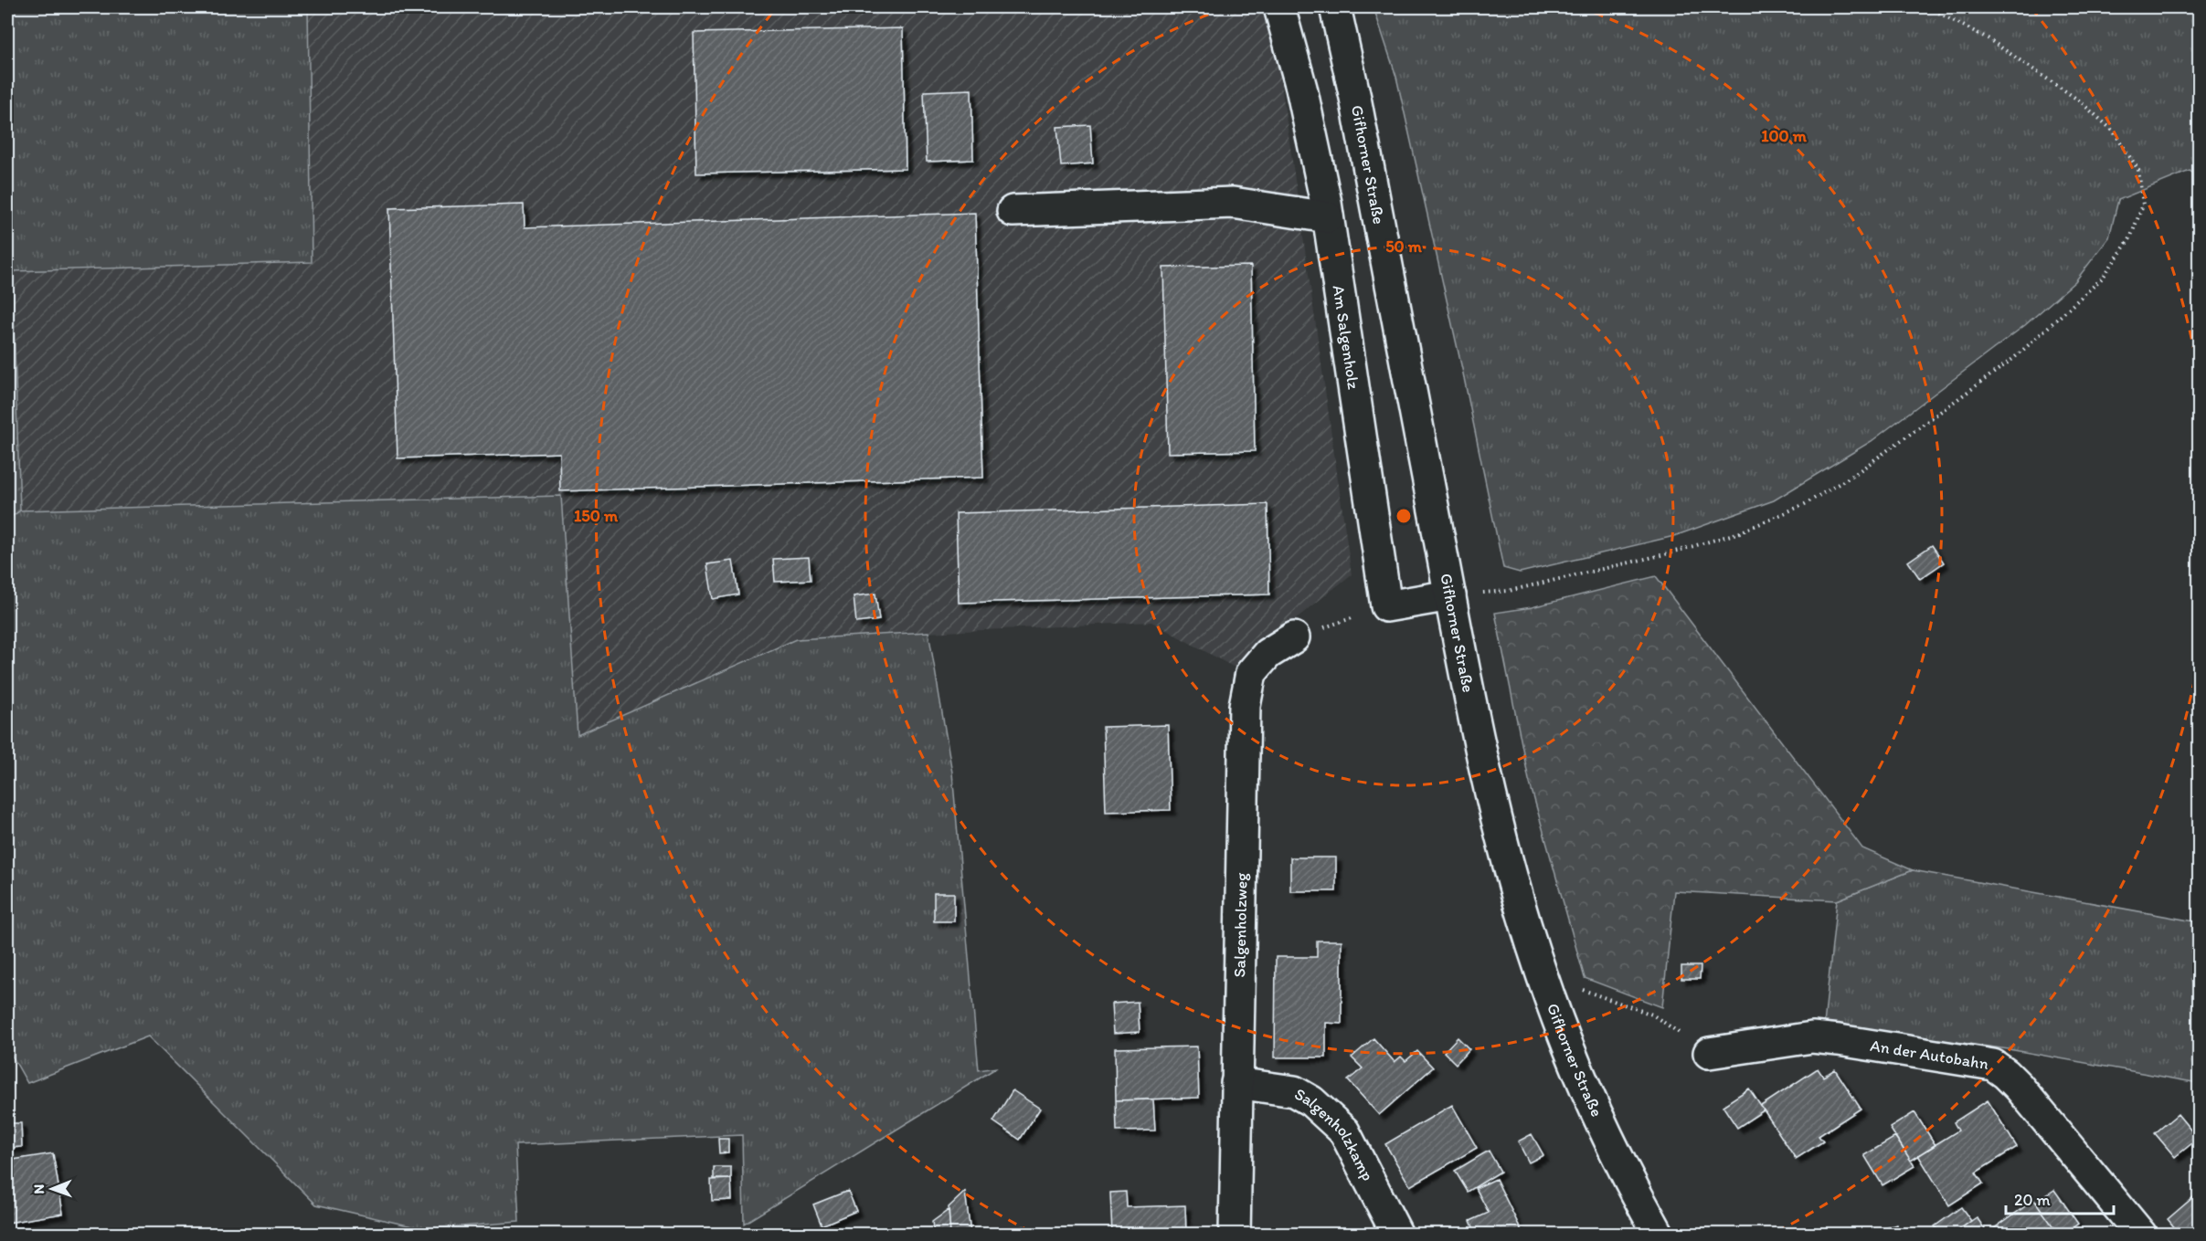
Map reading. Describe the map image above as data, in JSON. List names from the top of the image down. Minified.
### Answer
{"streets":{"street":["Gifhorner Straße","Am Salgenholz","Salgenholzweg","An der Autobahn","Salgenholzkamp"]},"crossings":[["Salgenholzweg","Salgenholzkamp"]],"scale_bar":"20 m","north":"left","rings":["100 m","50 m","150 m"]}
